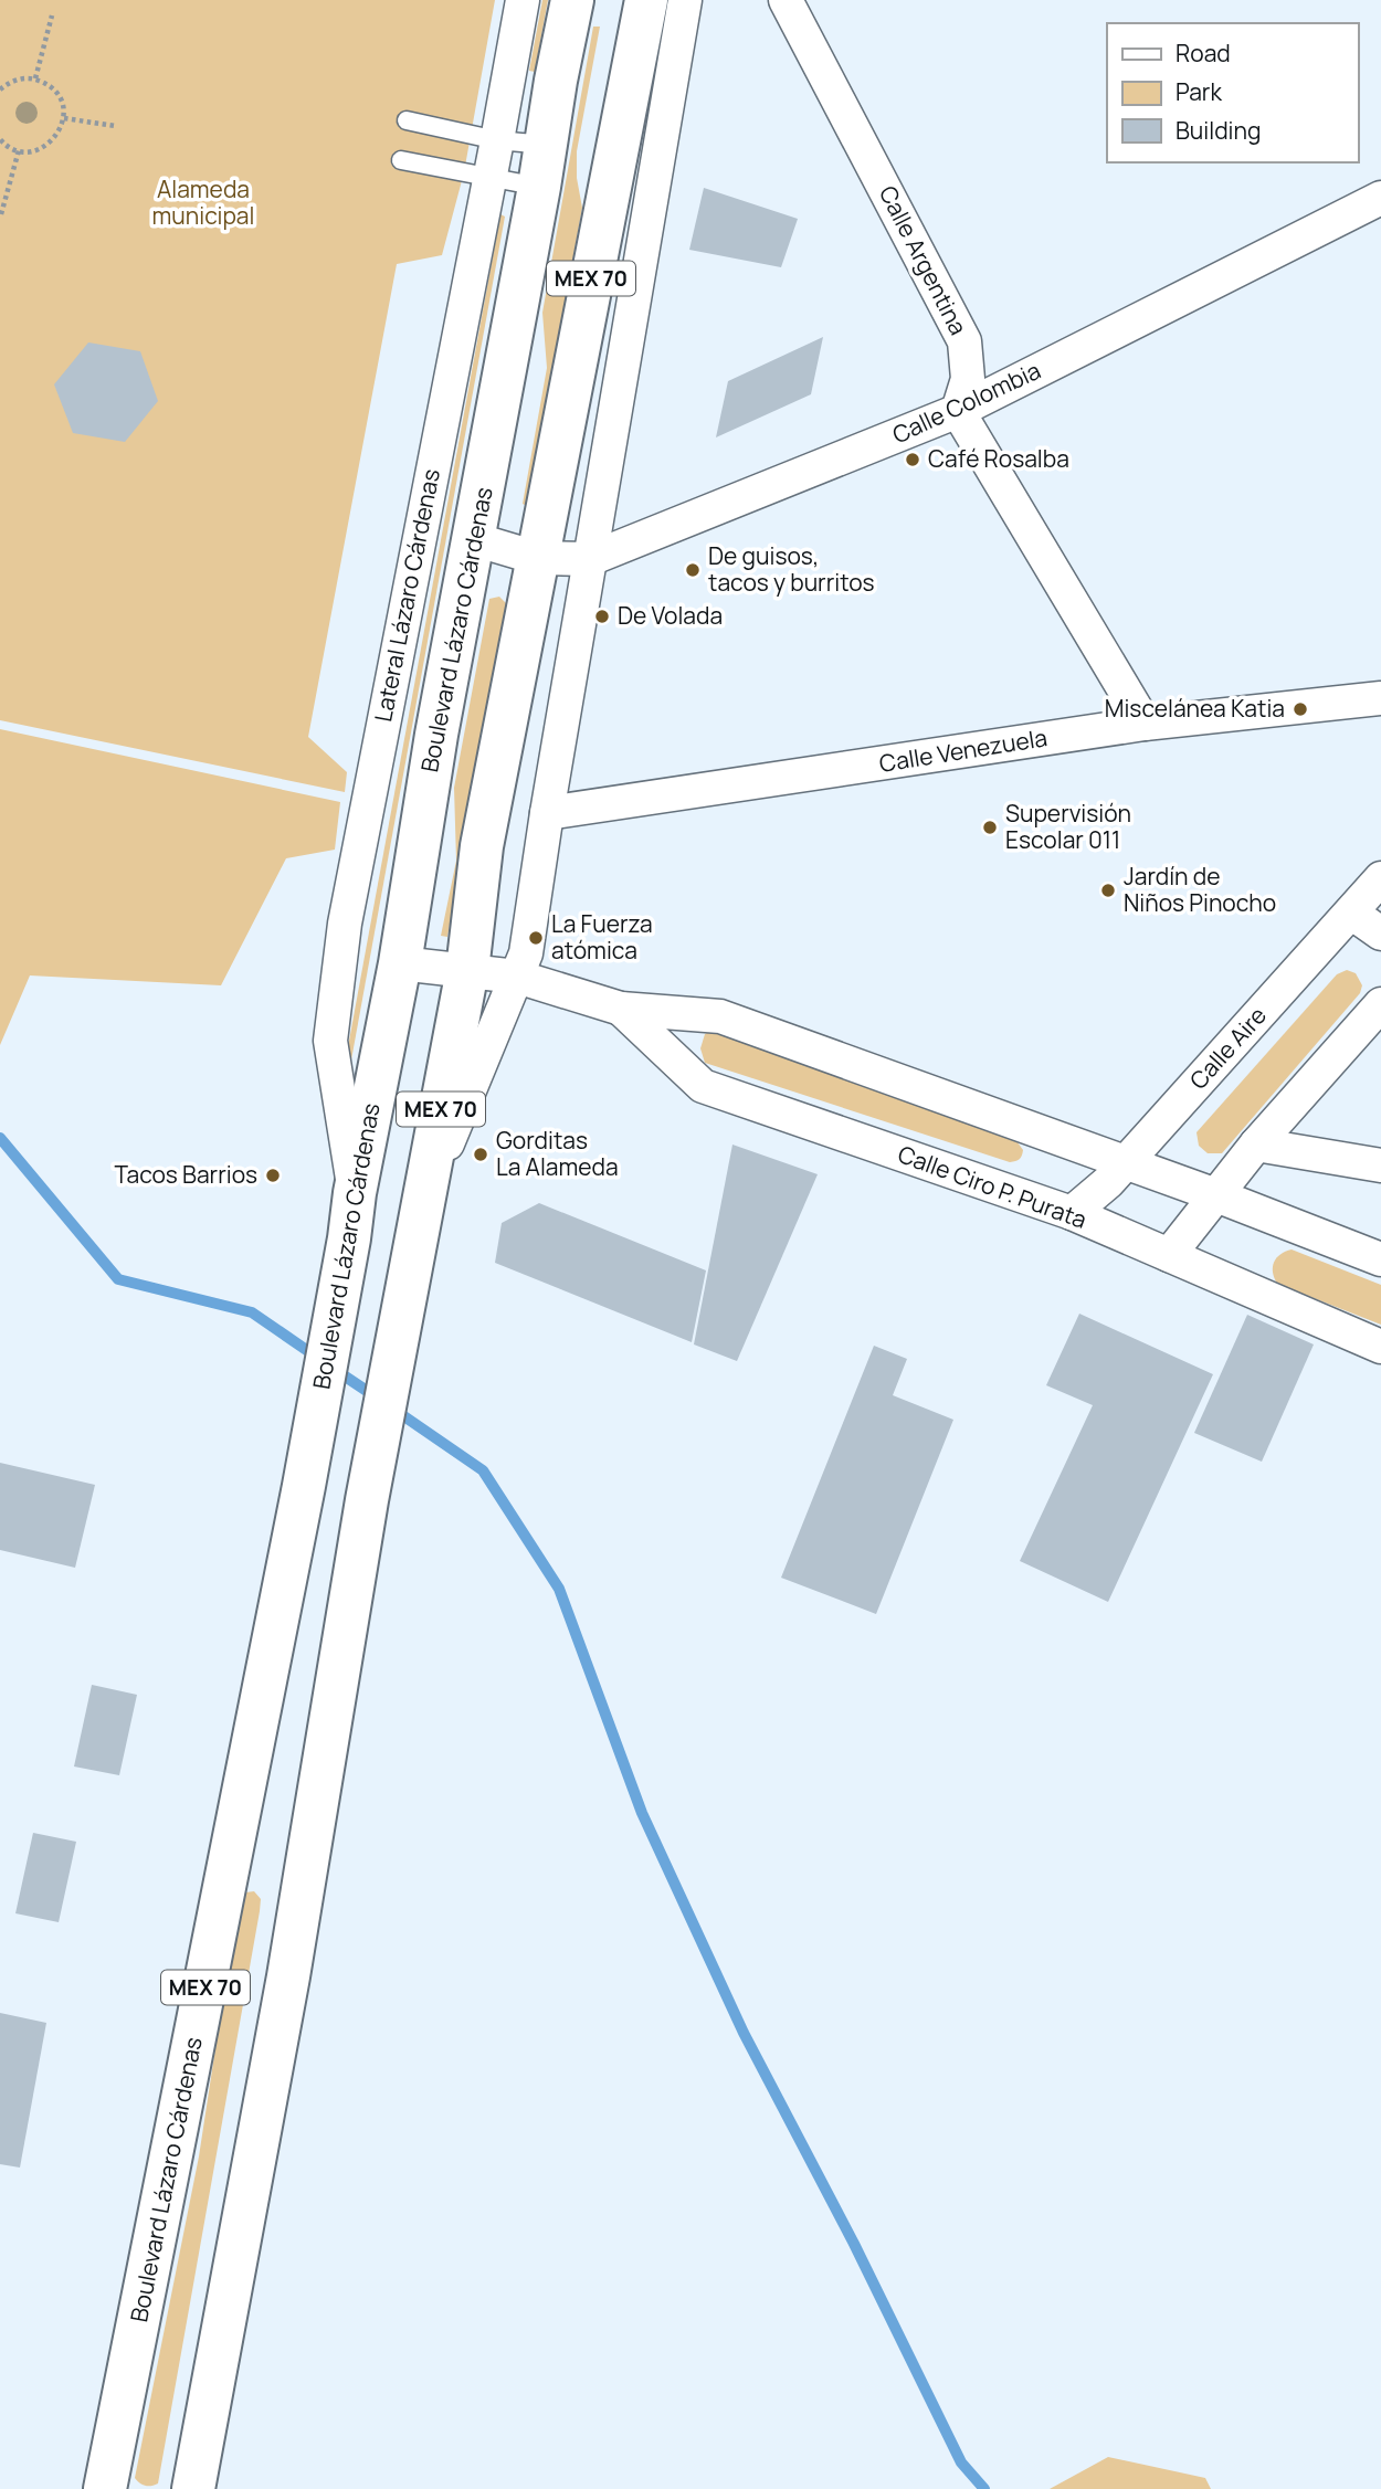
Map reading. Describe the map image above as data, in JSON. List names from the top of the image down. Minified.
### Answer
{"streets":{"main road":["MEX 70","Boulevard Lázaro Cárdenas"],"street":["Calle Argentina","Calle Colombia","Lateral Lázaro Cárdenas","Calle Venezuela","Calle Aire","Calle Ciro P. Purata"]},"crossings":[["Calle Argentina","Calle Colombia"],["MEX 70","Calle Colombia"],["MEX 70","Calle Ciro P. Purata"],["Calle Colombia","Boulevard Lázaro Cárdenas"],["Lateral Lázaro Cárdenas","Boulevard Lázaro Cárdenas"],["Boulevard Lázaro Cárdenas","Calle Ciro P. Purata"],["Calle Aire","Calle Ciro P. Purata"]],"parks":["Alameda municipal"],"places":["Café Rosalba","De guisos, tacos y burritos","De Volada","Miscelánea Katia","Supervisión Escolar 011","Jardín de Niños Pinocho","La Fuerza atómica","Gorditas La Alameda","Tacos Barrios"],"legend":["Road","Park","Building"]}
